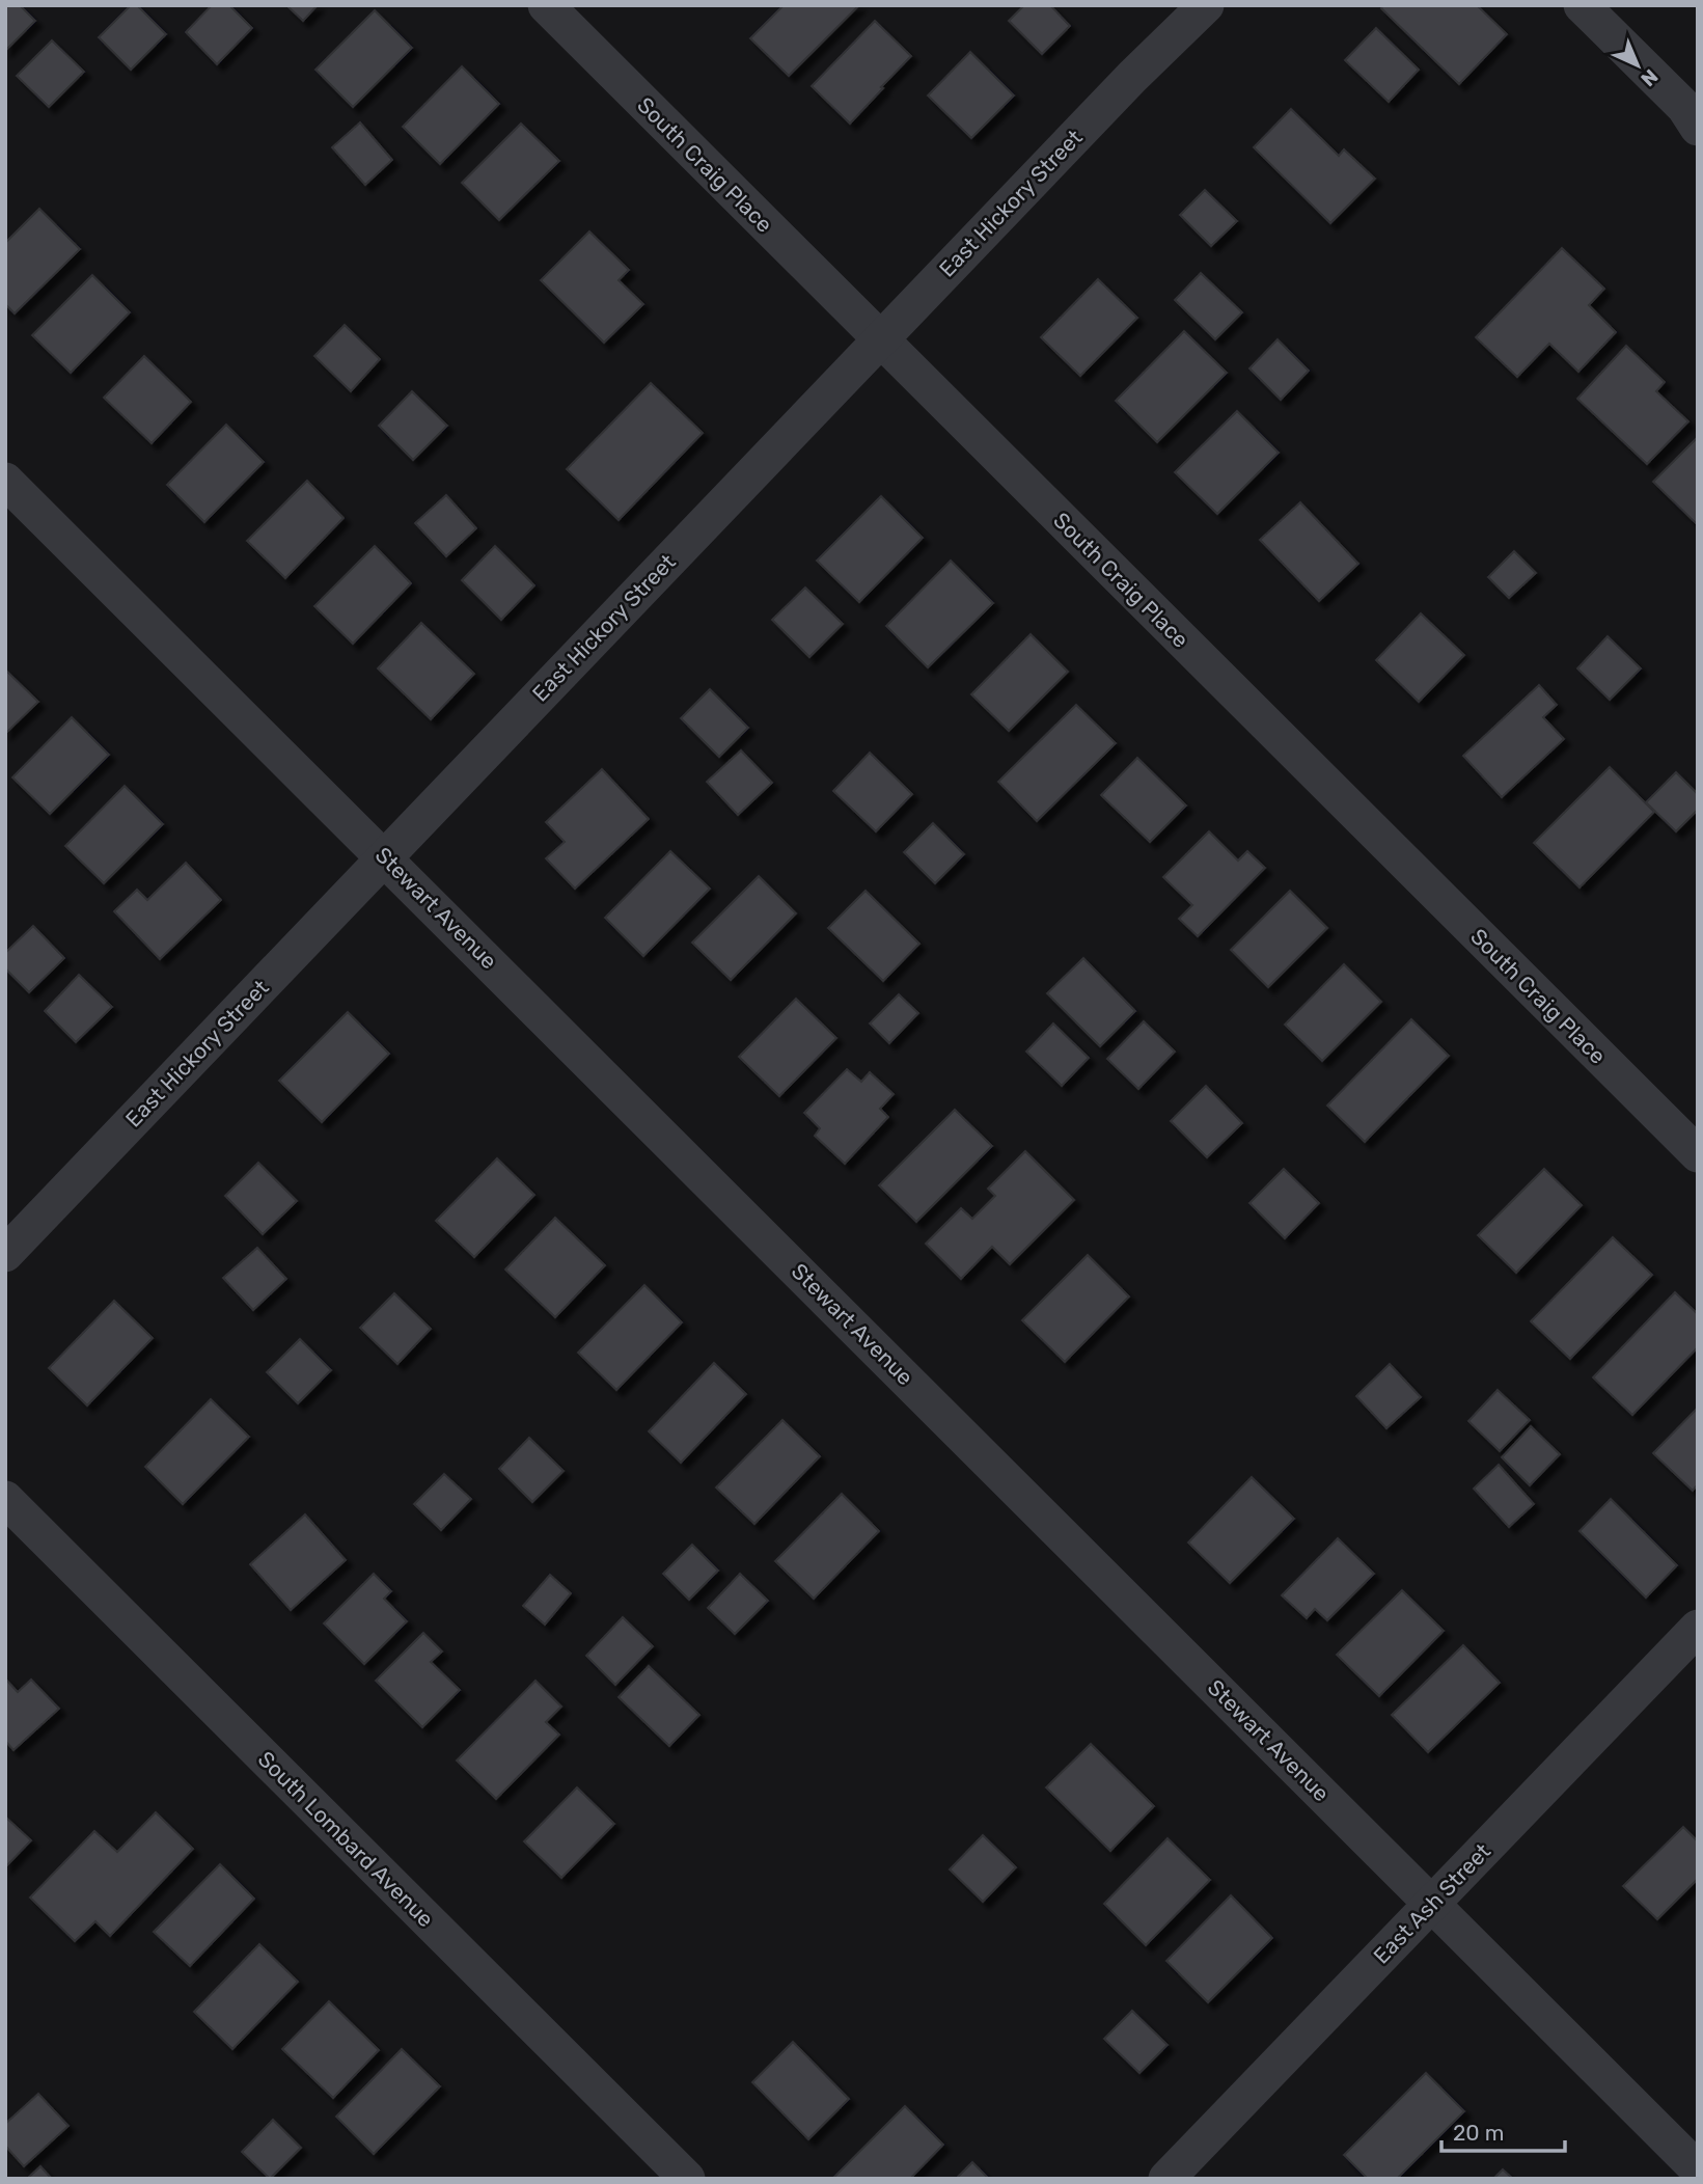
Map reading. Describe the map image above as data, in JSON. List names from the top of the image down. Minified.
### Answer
{"streets":{"street":["South Craig Place","East Hickory Street","Stewart Avenue","South Lombard Avenue","East Ash Street"]},"crossings":[["South Craig Place","East Hickory Street"],["East Hickory Street","Stewart Avenue"],["Stewart Avenue","East Ash Street"]],"scale_bar":"20 m","north":"bottom right"}
